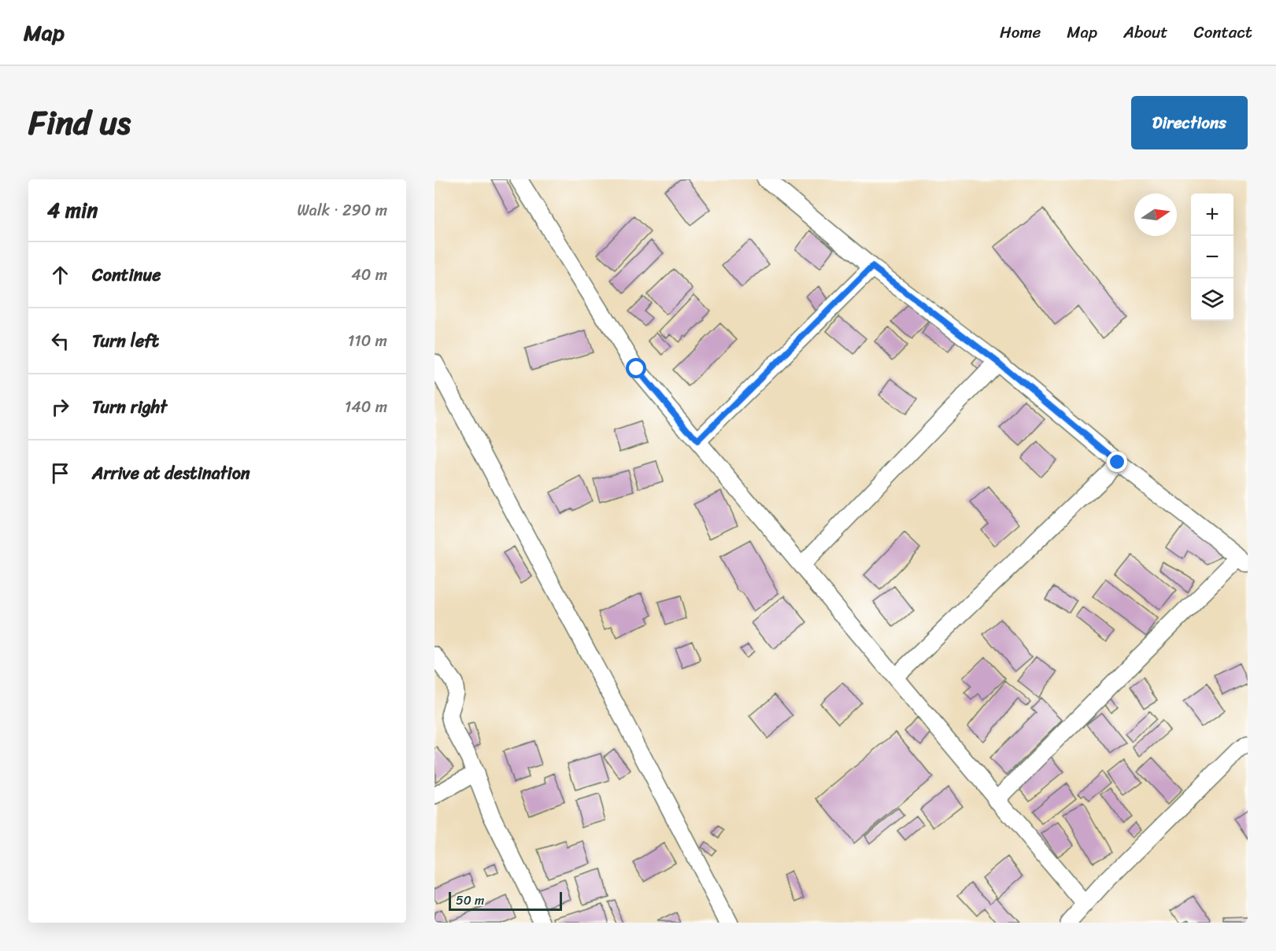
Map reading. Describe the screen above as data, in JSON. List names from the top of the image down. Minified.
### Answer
{"scale_bar":"50 m","north":"right","page":{"header":"Map","nav":["Home","Map","About","Contact"],"title":"Find us","buttons":"Directions","heading":["4 min","Walk · 290 m"],"map_buttons":["+","−"],"list":[["Continue","40 m"],["Turn left","110 m"],["Turn right","140 m"],"Arrive at destination"],"scale":"50 m"}}
